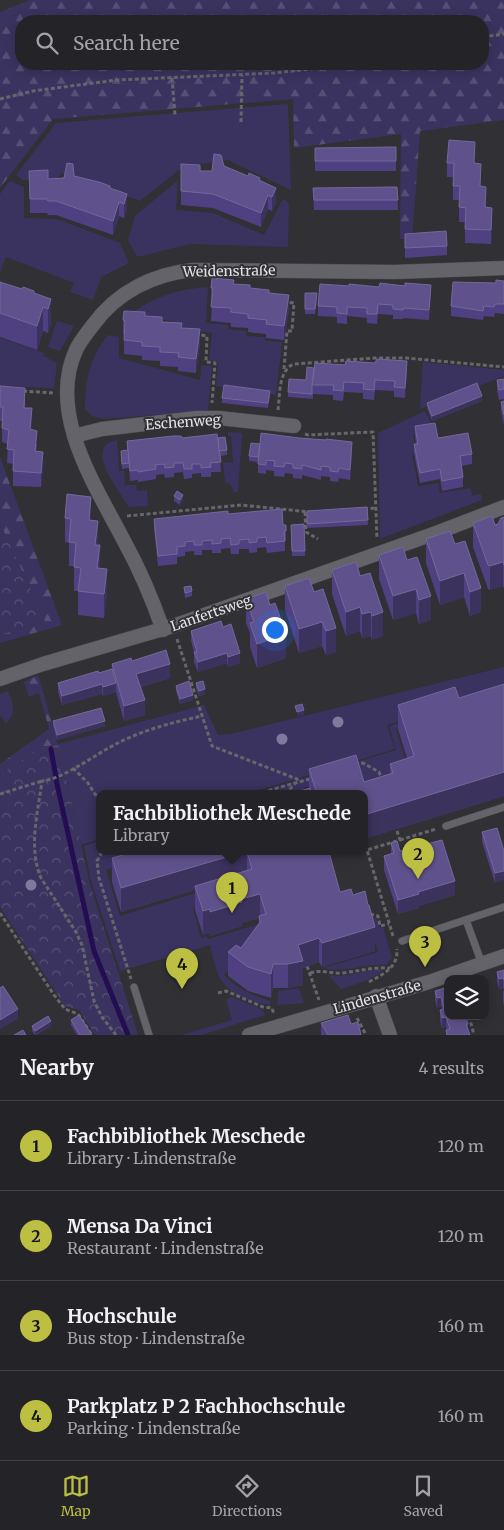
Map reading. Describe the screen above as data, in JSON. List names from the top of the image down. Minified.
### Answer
{"streets":{"street":["Weidenstraße","Eschenweg","Lanfertsweg","Lindenstraße"]},"crossings":[["Weidenstraße","Eschenweg"],["Weidenstraße","Lanfertsweg"]],"page":{"search":"Search here","popup":["Fachbibliothek Meschede","Library"],"pins":["2","1","3","4"],"heading":["Nearby","4 results"],"list":[{"mark":"1","name":"Fachbibliothek Meschede","note":"Library · Lindenstraße","value":"120 m"},{"mark":"2","name":"Mensa Da Vinci","note":"Restaurant · Lindenstraße","value":"120 m"},{"mark":"3","name":"Hochschule","note":"Bus stop · Lindenstraße","value":"160 m"},{"mark":"4","name":"Parkplatz P 2 Fachhochschule","note":"Parking · Lindenstraße","value":"160 m"}],"nav":["Map","Directions","Saved"]}}
